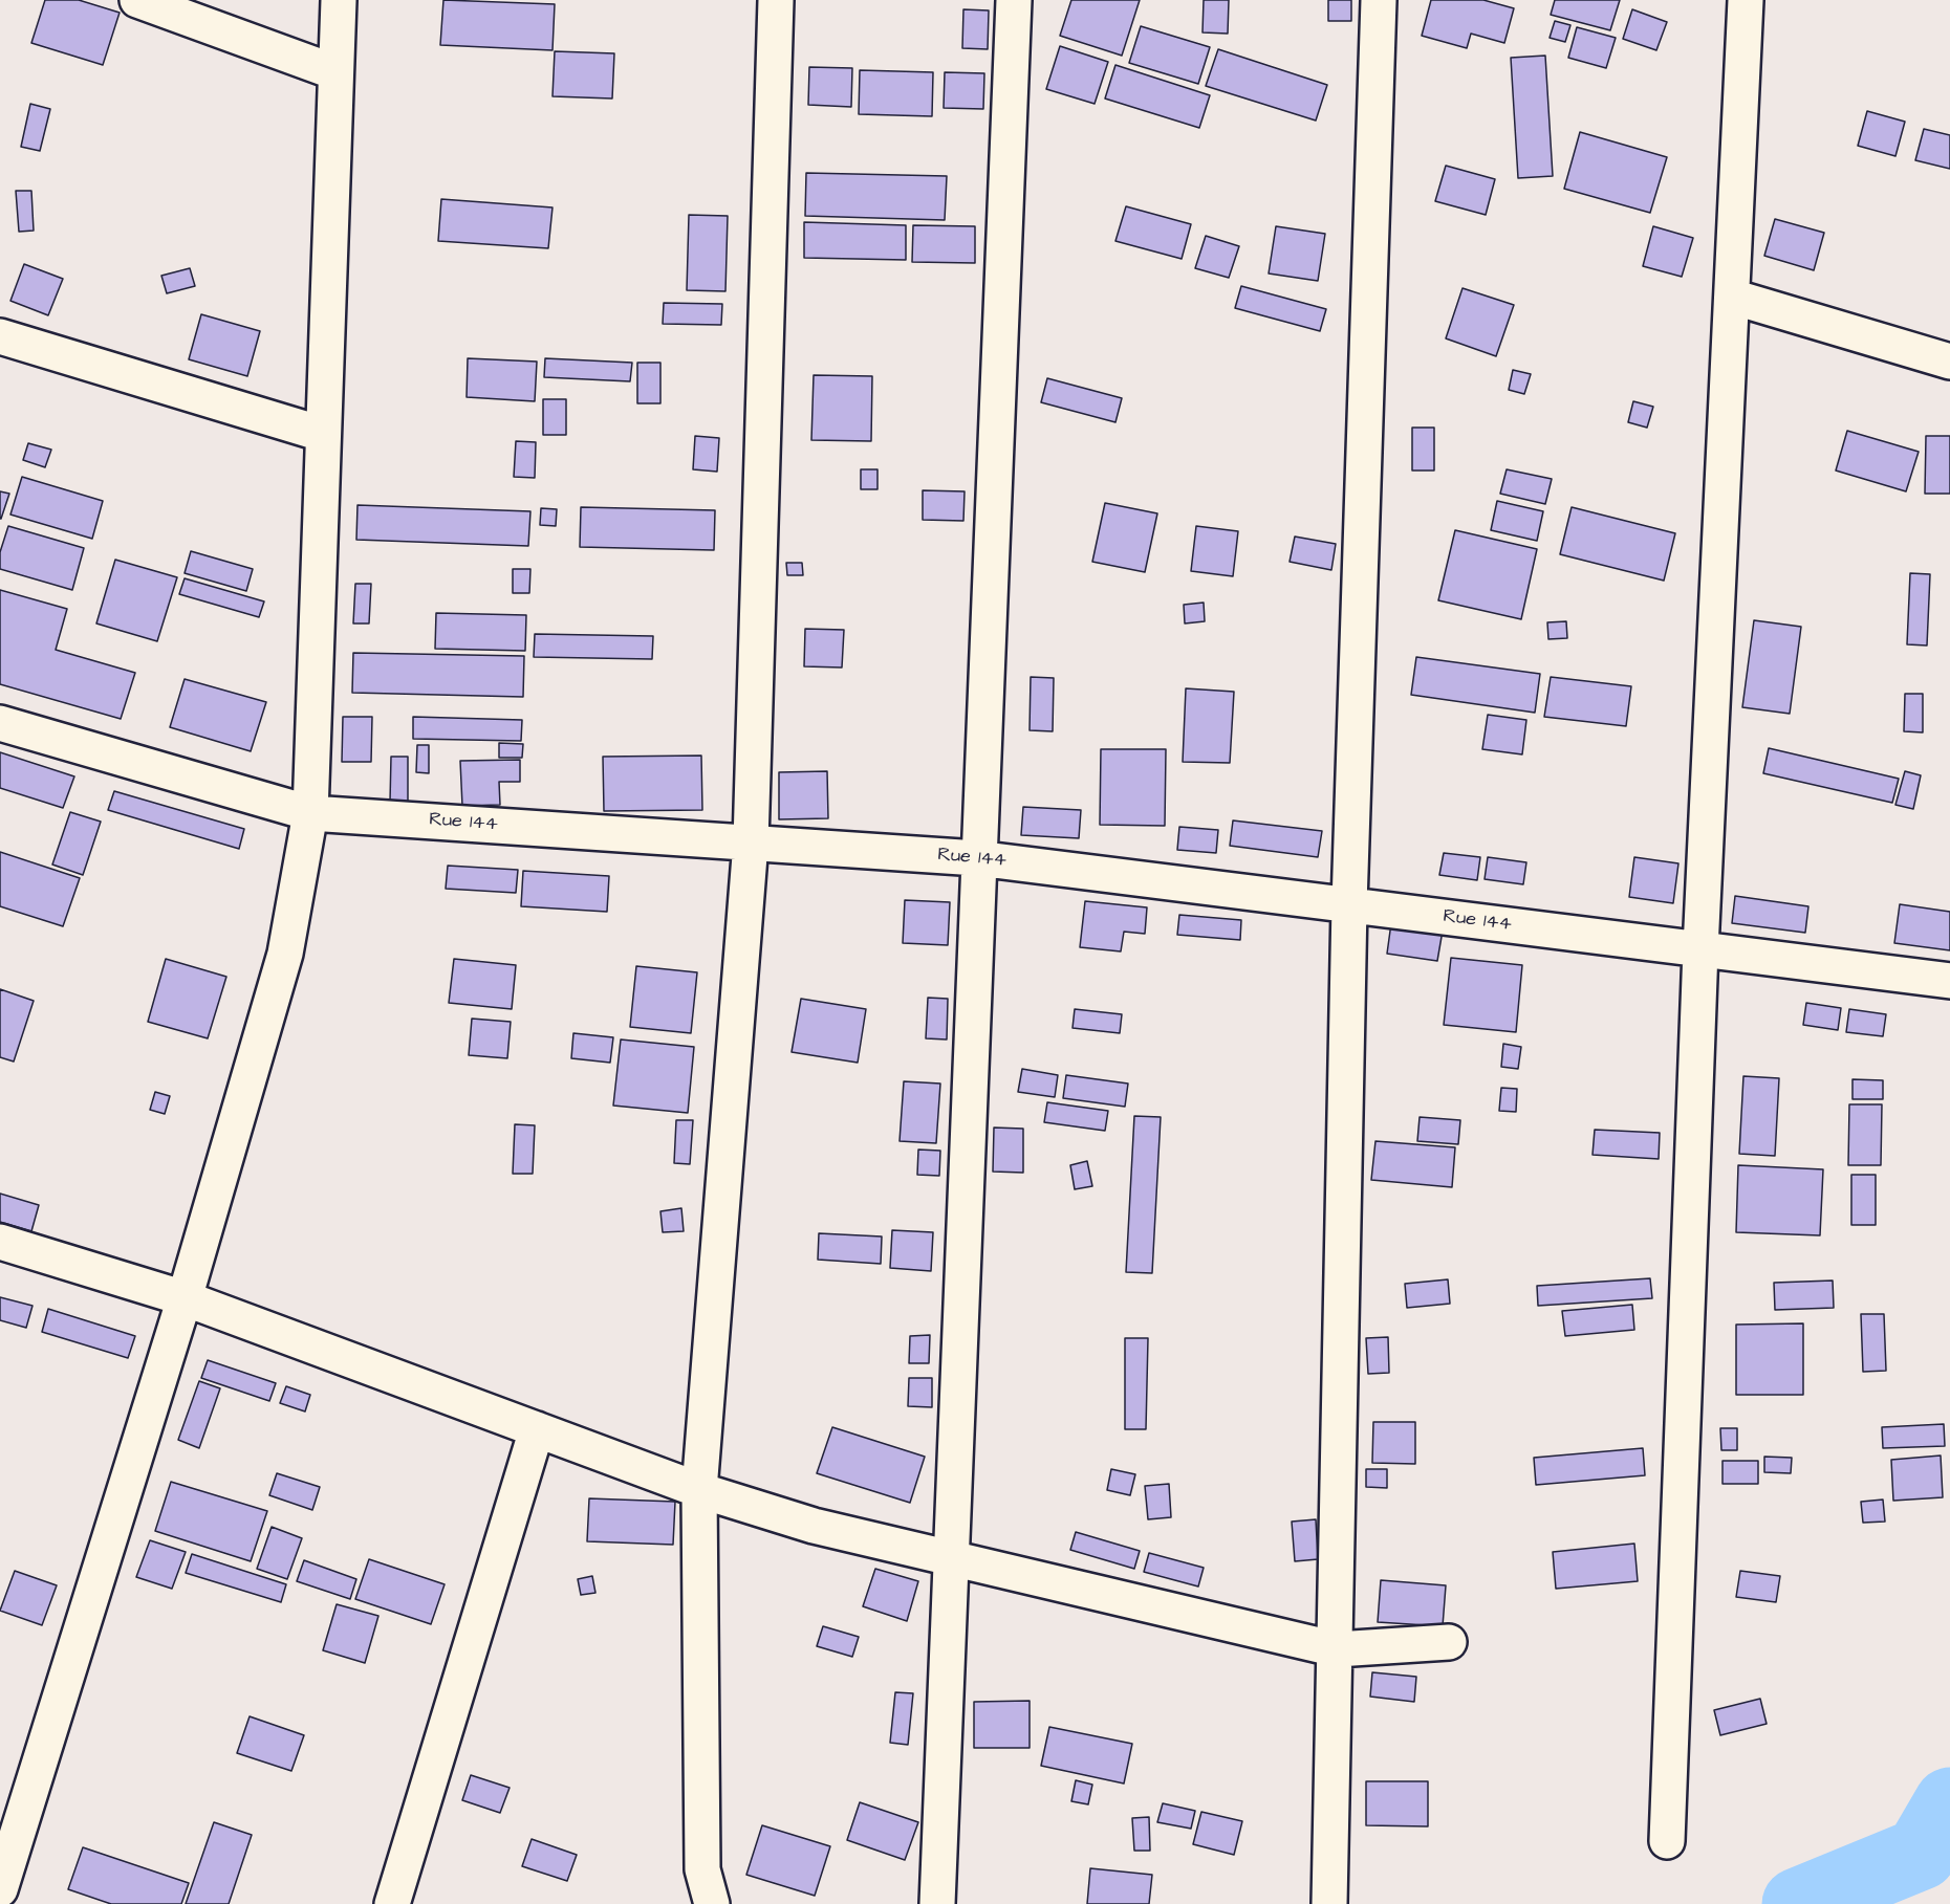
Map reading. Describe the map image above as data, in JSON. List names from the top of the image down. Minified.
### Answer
{"streets":{"street":["Rue 144"]}}
